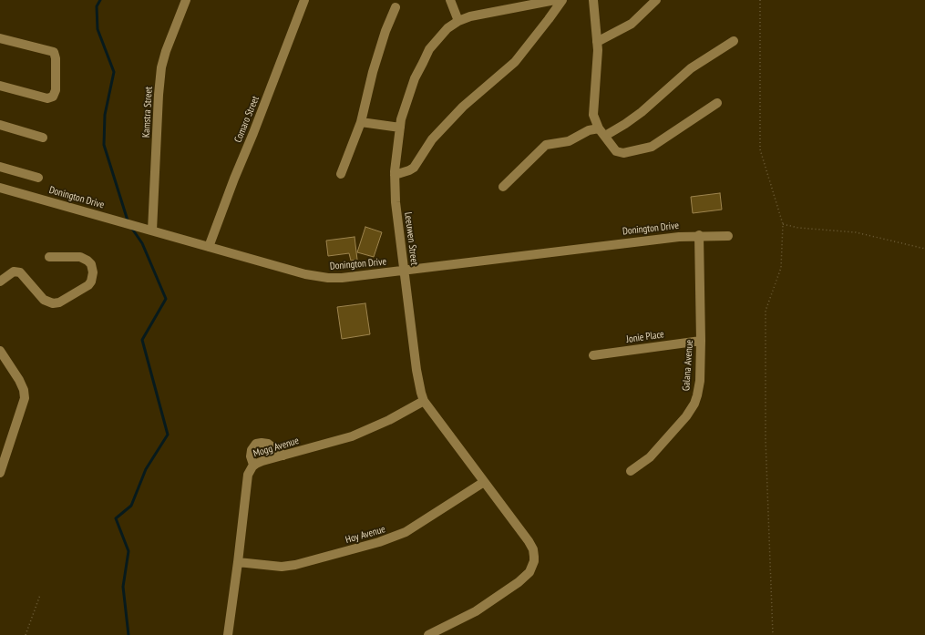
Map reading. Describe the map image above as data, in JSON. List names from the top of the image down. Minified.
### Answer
{"streets":{"street":["Kamstra Street","Comaro Street","Donington Drive","Leeuwen Street","Jonie Place","Galana Avenue","Mogg Avenue","Hoy Avenue"]},"crossings":[["Kamstra Street","Donington Drive"],["Comaro Street","Donington Drive"],["Donington Drive","Leeuwen Street"],["Donington Drive","Galana Avenue"],["Leeuwen Street","Mogg Avenue"],["Leeuwen Street","Hoy Avenue"],["Jonie Place","Galana Avenue"],["Mogg Avenue","Hoy Avenue"]]}
